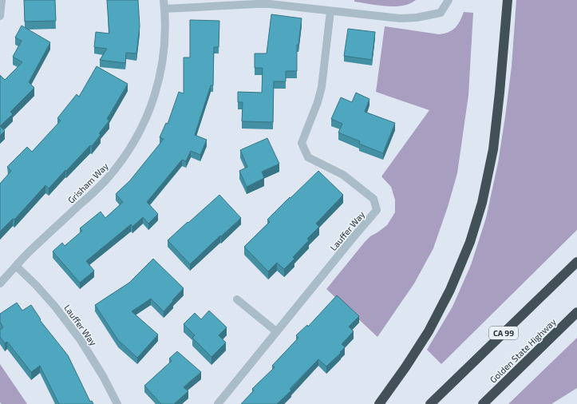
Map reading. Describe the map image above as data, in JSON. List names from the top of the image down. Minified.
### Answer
{"streets":{"highway":["CA 99","Golden State Highway"],"street":["Grisham Way","Lauffer Way"]},"crossings":[["Grisham Way","Lauffer Way"]]}
